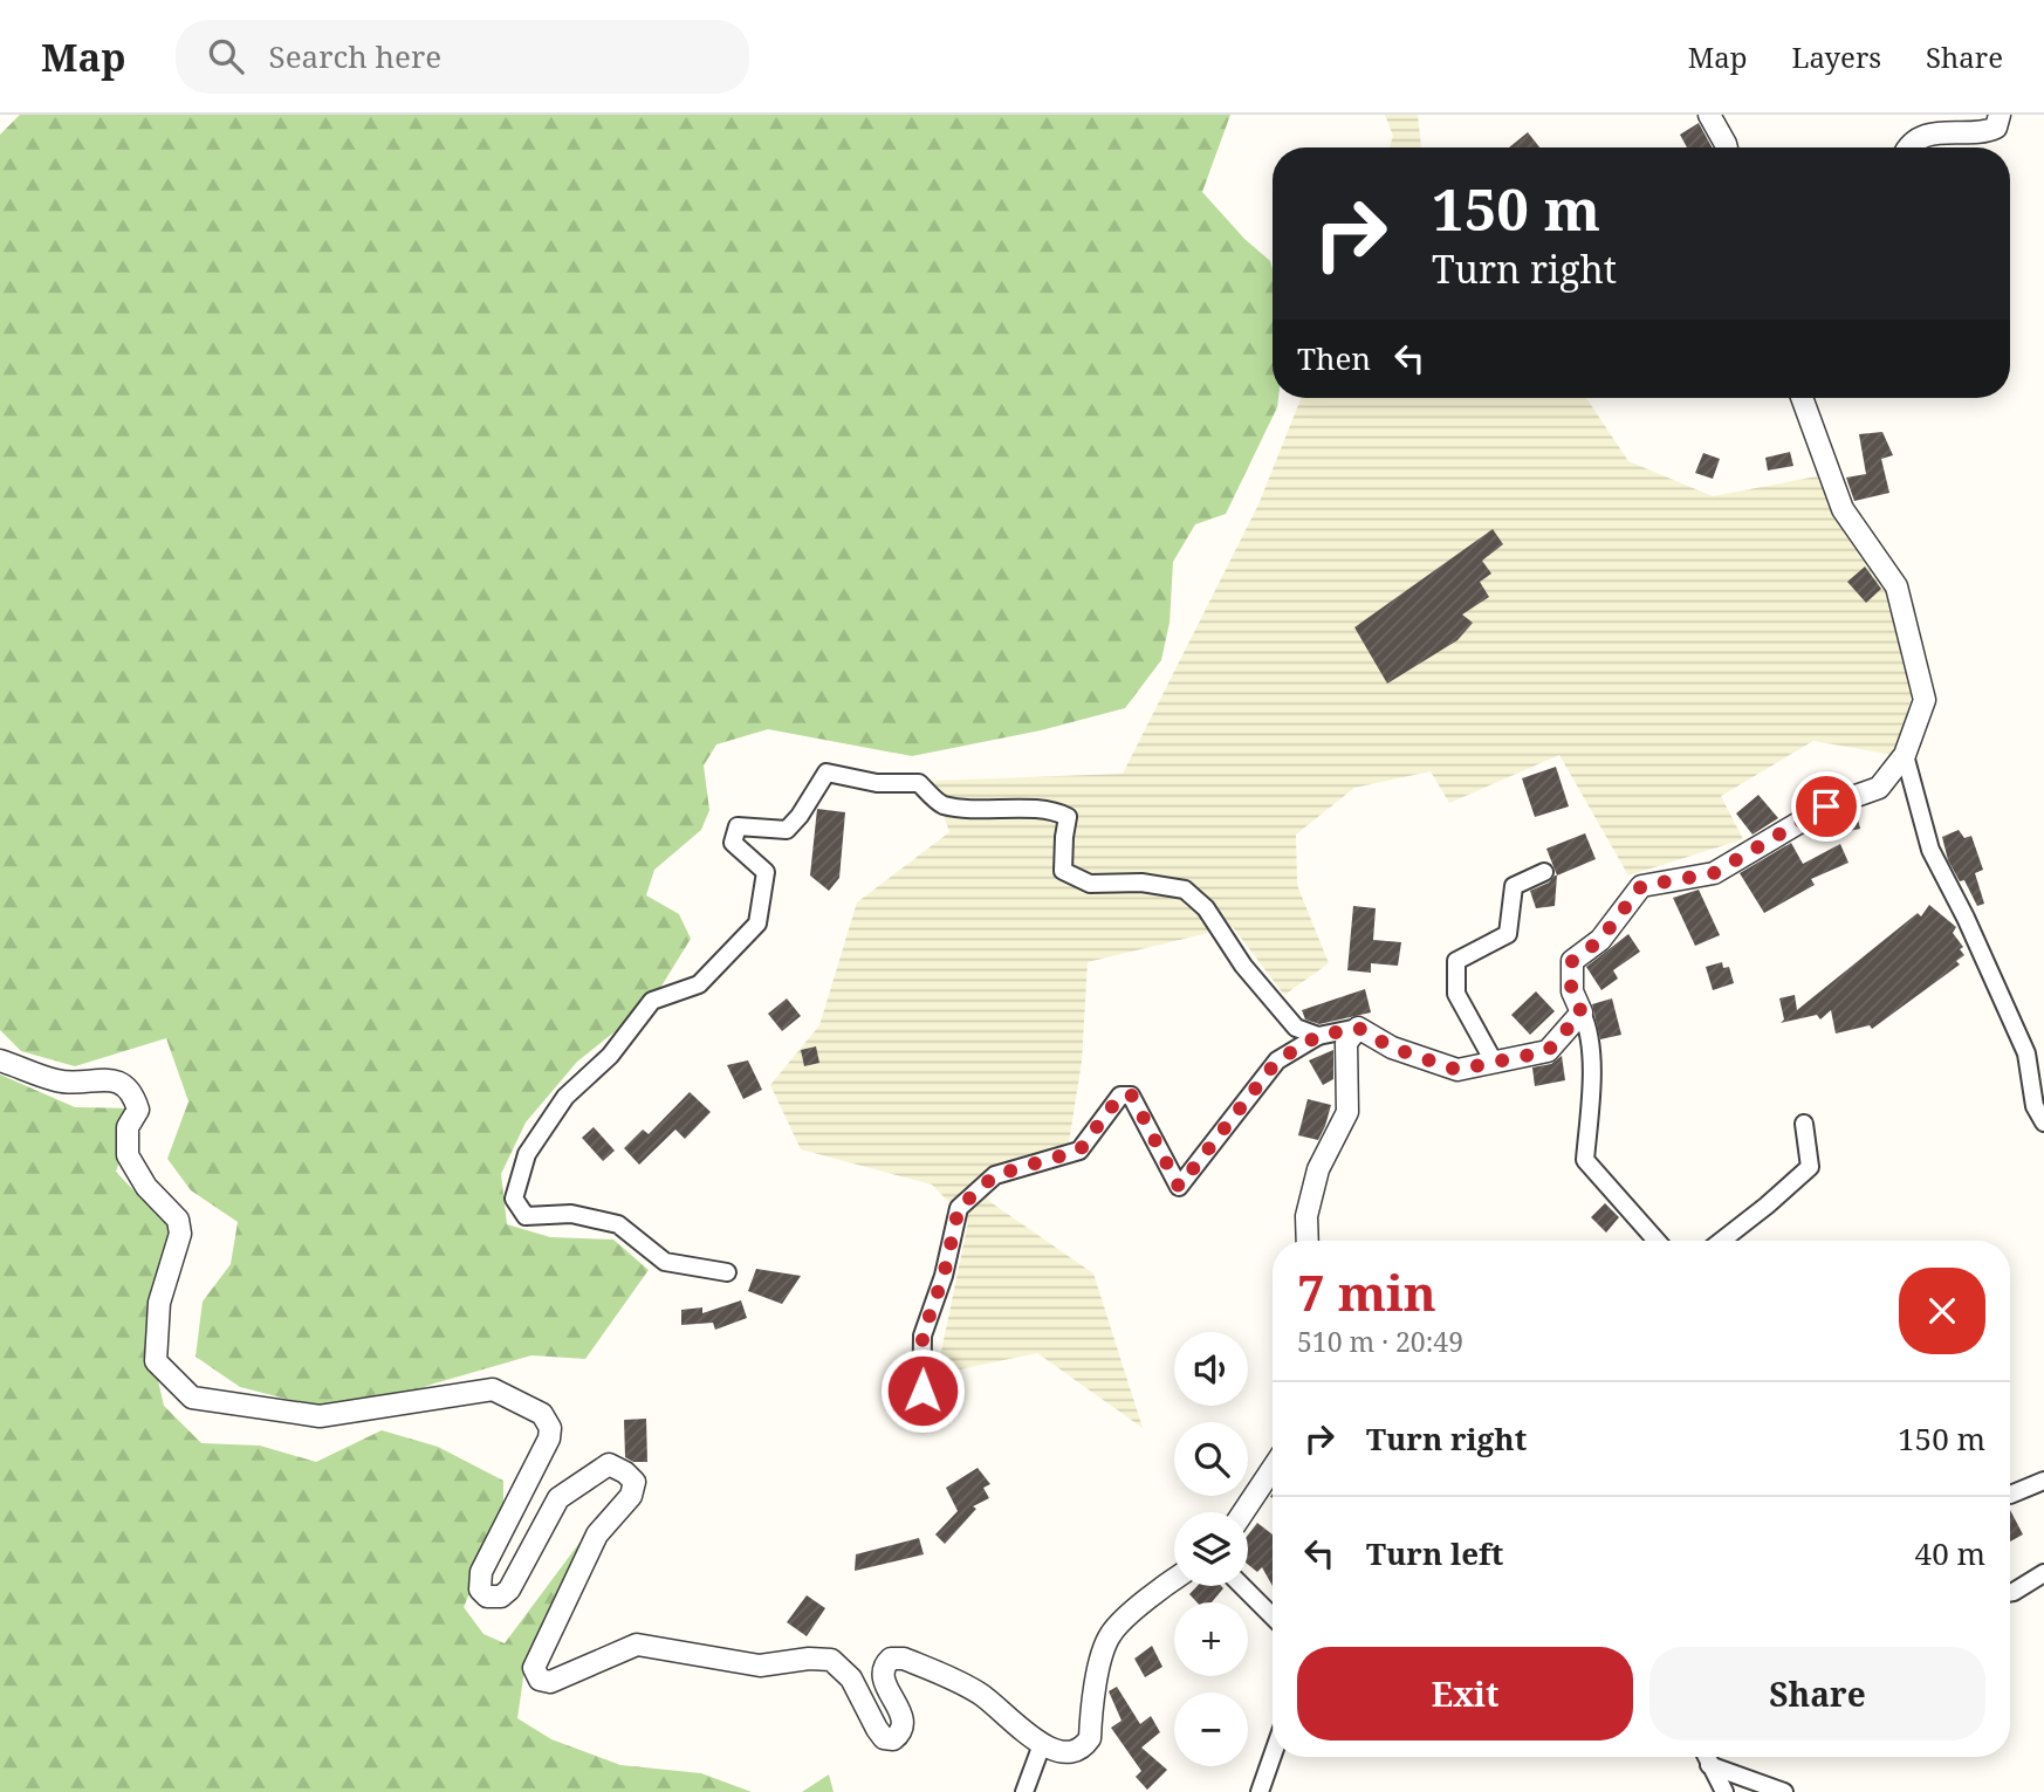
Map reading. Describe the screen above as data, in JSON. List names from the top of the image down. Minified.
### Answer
{"page":{"header":"Map","search":"Search here","nav":["Map","Layers","Share"],"turn":["150 m","Turn right"],"then":"Then","heading":["7 min","510 m · 20:49"],"map_buttons":["+","−"],"list":[{"name":"Turn right","value":"150 m"},{"name":"Turn left","value":"40 m"}],"buttons":["Exit","Share"]}}
